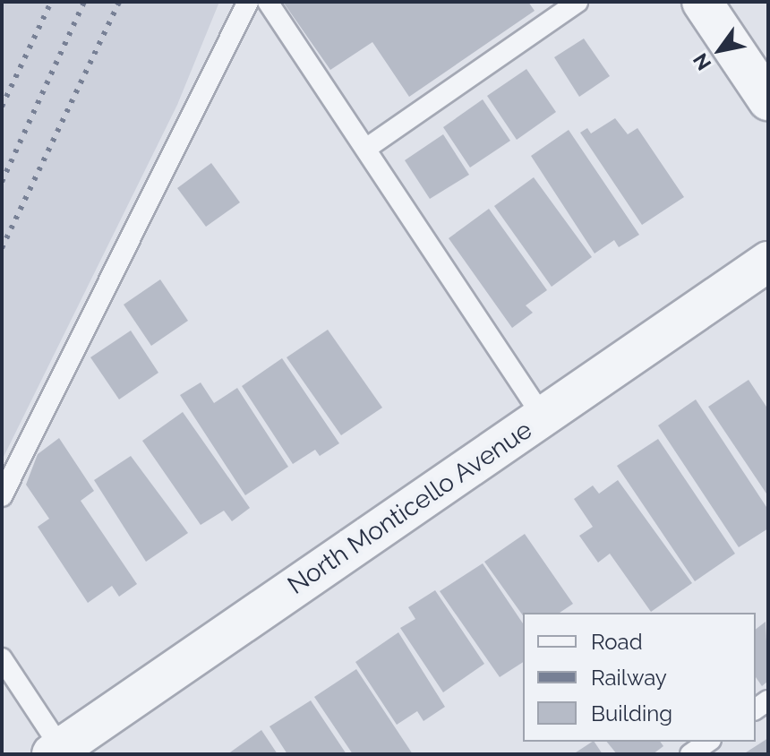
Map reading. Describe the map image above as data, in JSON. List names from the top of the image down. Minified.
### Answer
{"streets":{"street":["North Monticello Avenue"]},"legend":["Road","Railway","Building"],"north":"bottom left"}
